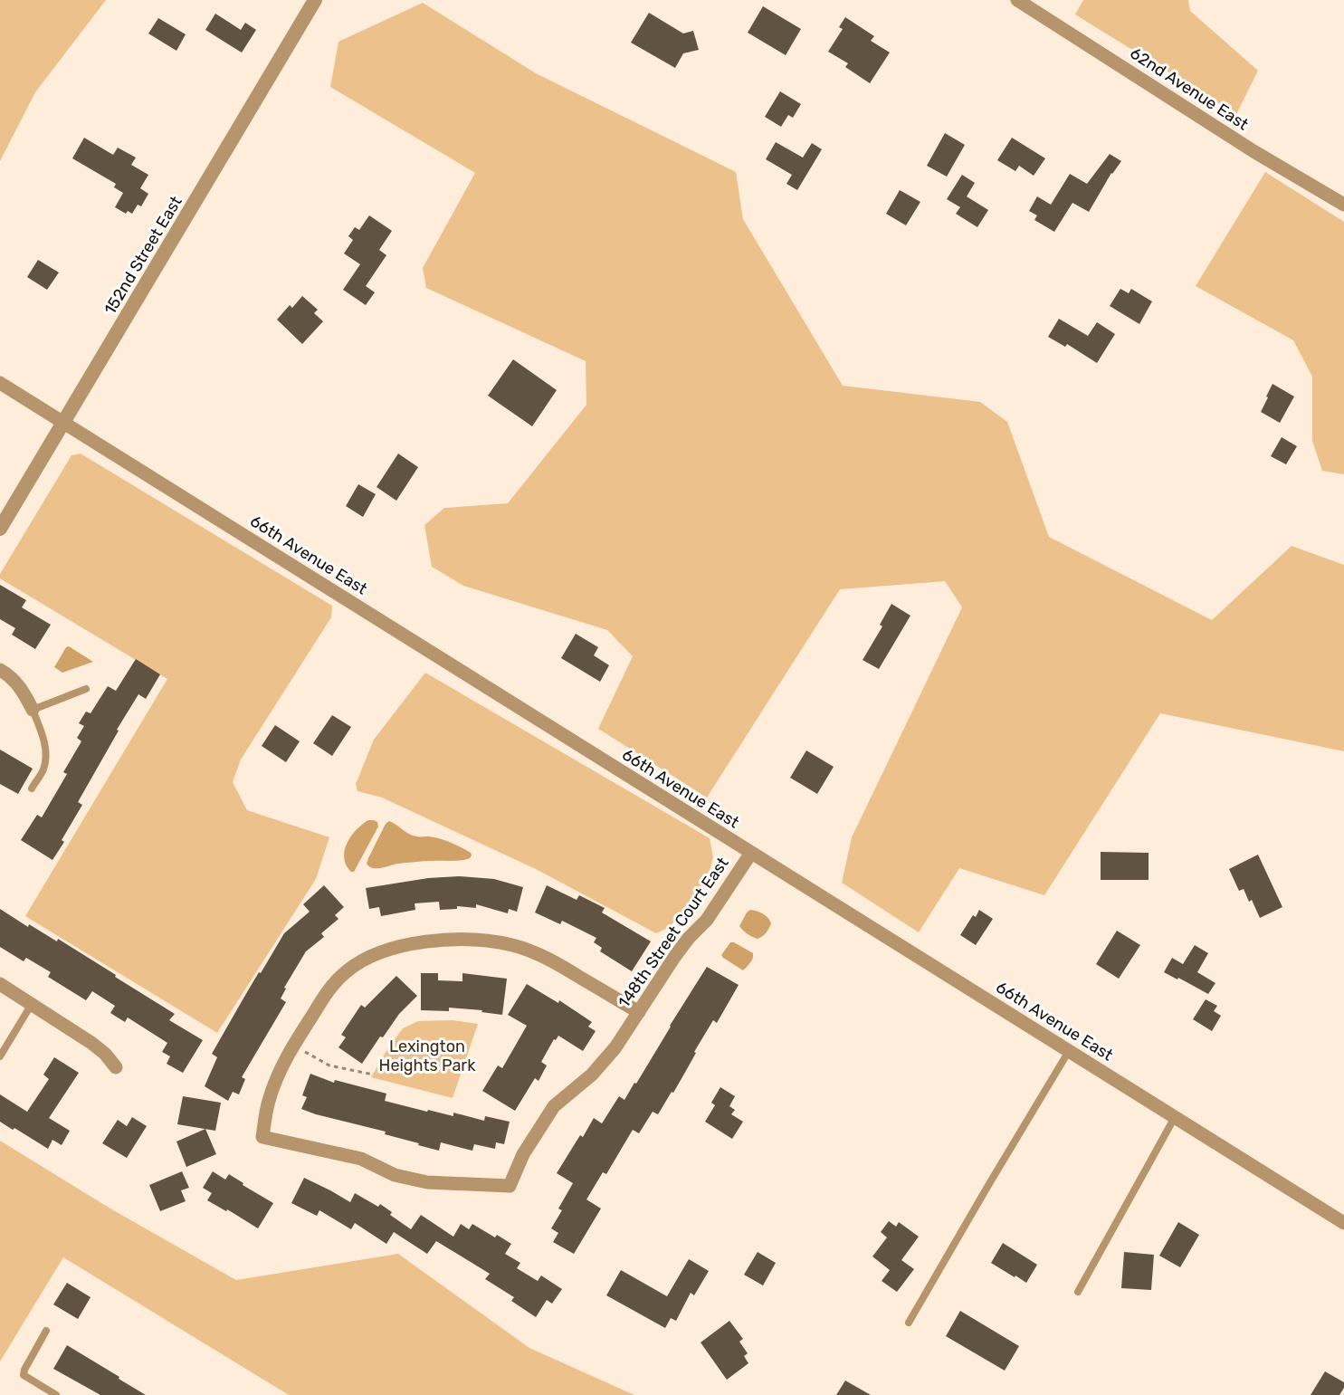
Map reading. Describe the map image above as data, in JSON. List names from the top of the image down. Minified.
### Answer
{"streets":{"street":["62nd Avenue East","152nd Street East","66th Avenue East","148th Street Court East"]},"crossings":[["152nd Street East","66th Avenue East"],["66th Avenue East","148th Street Court East"]],"parks":["Lexington Heights Park"]}
